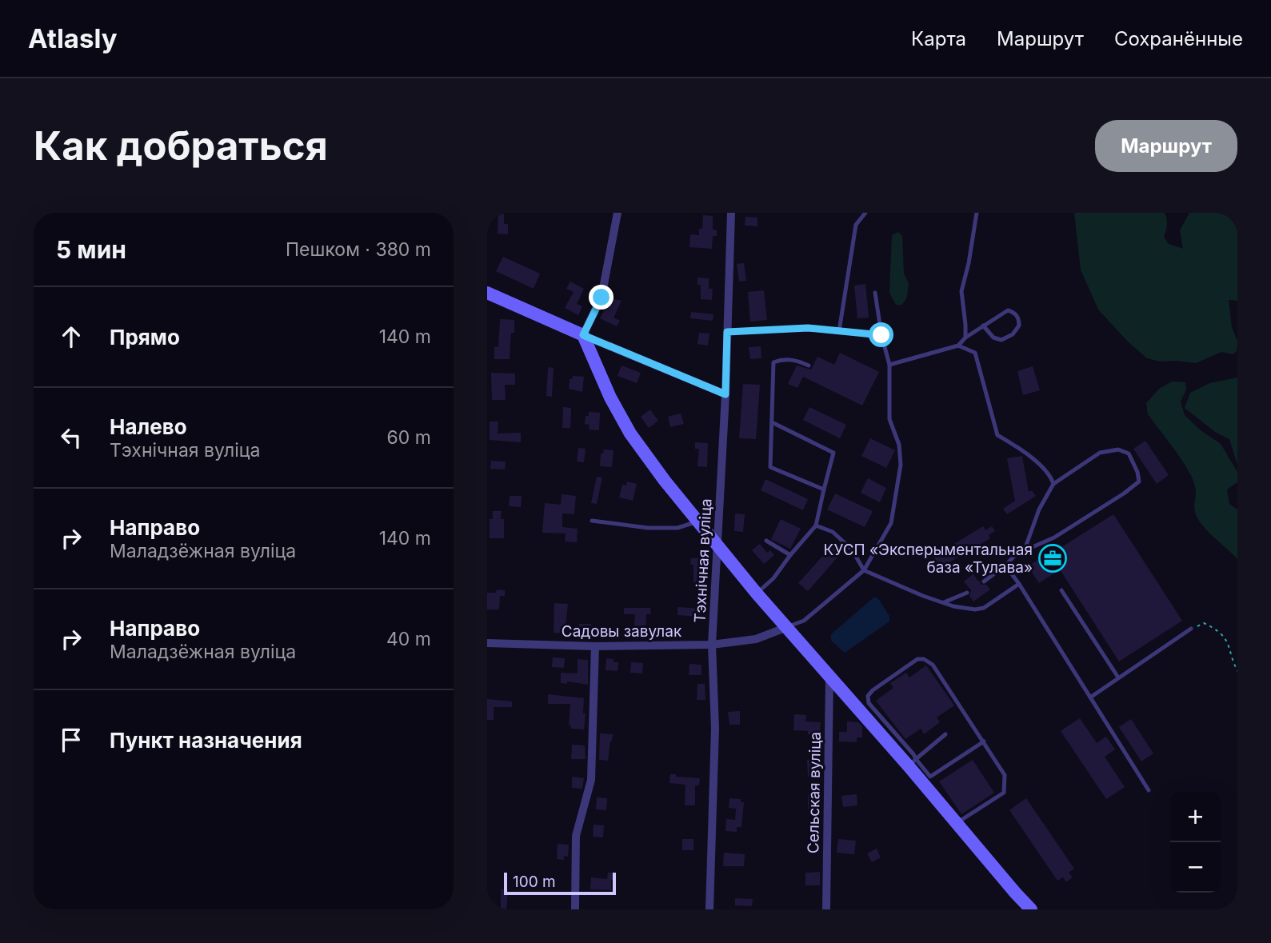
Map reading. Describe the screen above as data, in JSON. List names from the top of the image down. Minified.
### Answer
{"streets":{"street":["Тэхнічная вуліца","Садовы завулак","Сельская вуліца"]},"crossings":[["Тэхнічная вуліца","Садовы завулак"]],"places":{"office":["КУСП «Эксперыментальная база «Тулава»"]},"scale_bar":"100 m","page":{"header":"Atlasly","nav":["Карта","Маршрут","Сохранённые"],"buttons":"Маршрут","title":"Как добраться","heading":["5 мин","Пешком · 380 m"],"list":[["Прямо","140 m"],["Налево","Тэхнічная вуліца","60 m"],["Направо","Маладзёжная вуліца","140 m"],["Направо","Маладзёжная вуліца","40 m"],"Пункт назначения"],"map_buttons":["+","−"],"scale":"100 m"}}
